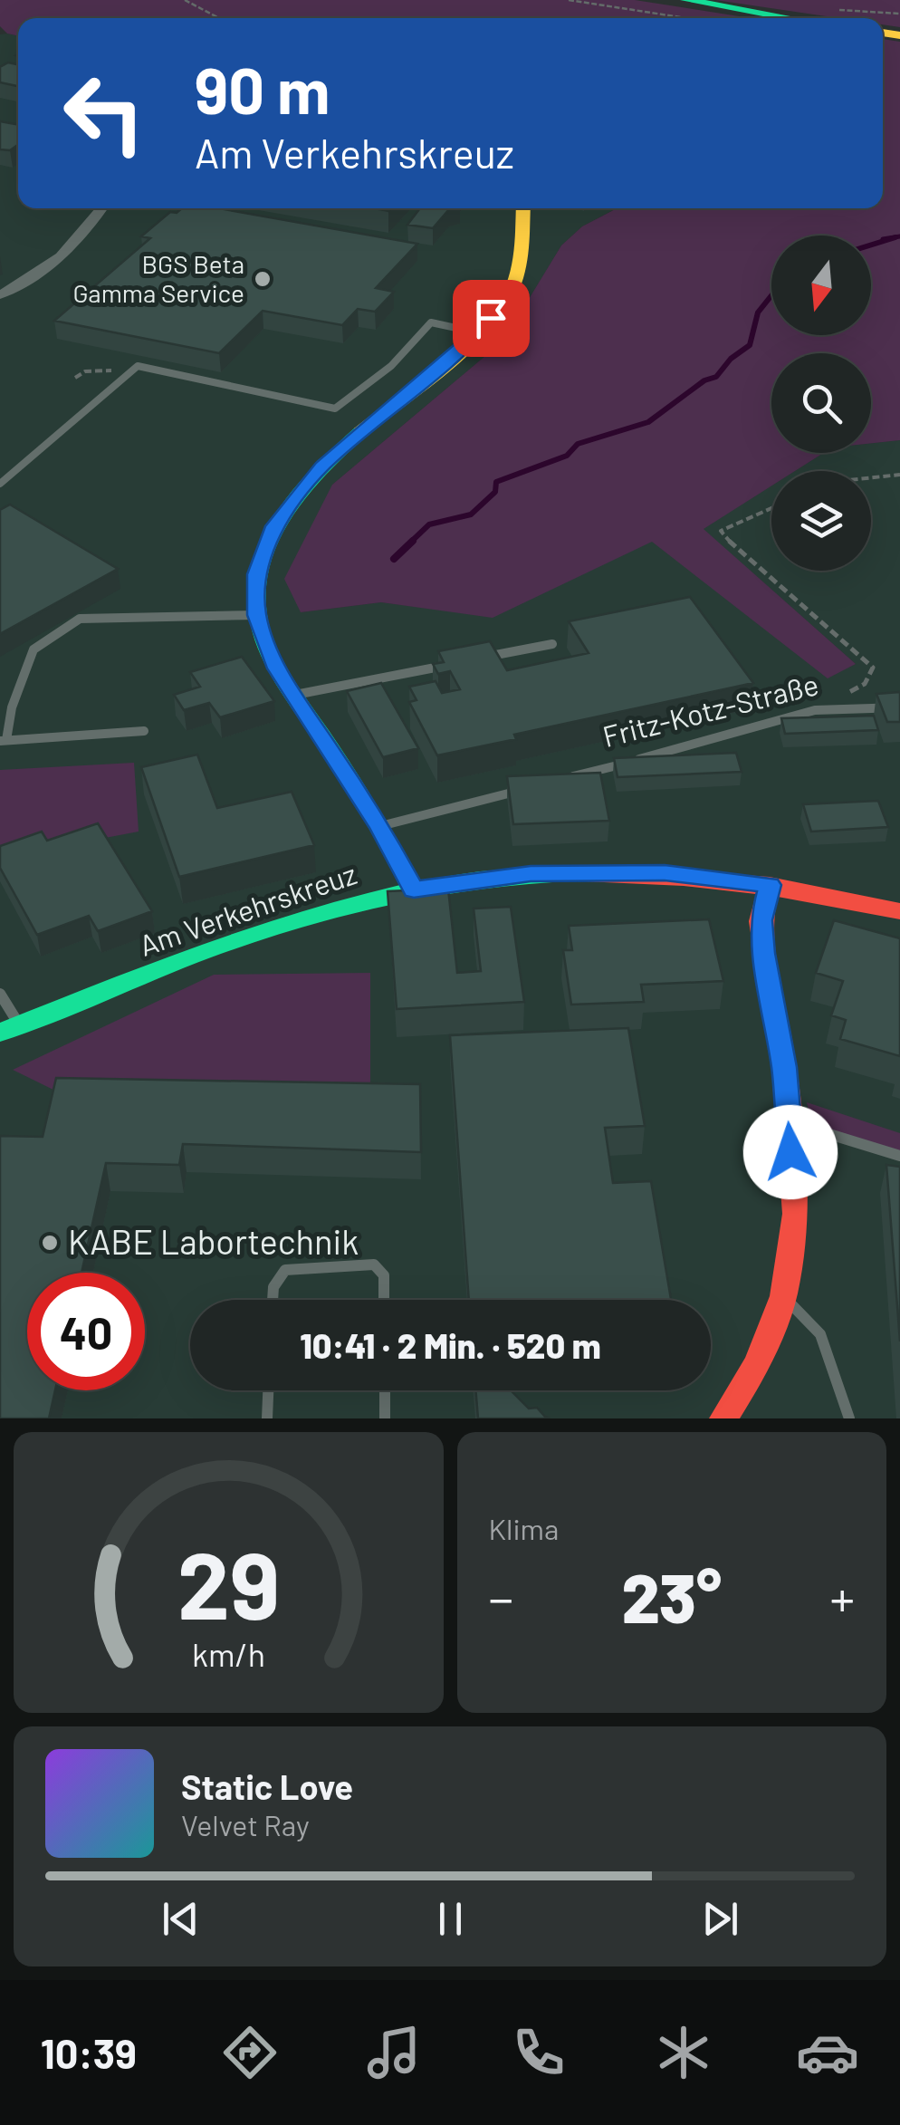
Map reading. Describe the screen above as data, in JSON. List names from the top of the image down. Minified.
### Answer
{"streets":{"street":["Am Verkehrskreuz"],"lane":["Fritz-Kotz-Straße"]},"places":["BGS Beta Gamma Service","KABE Labortechnik"],"north":"bottom","page":{"turn":["90 m","Am Verkehrskreuz"],"limit":"40","trip":"10:41 · 2 Min. · 520 m","tile":"Klima","heat":["−","23°","+"],"song":["Static Love","Velvet Ray"],"tabs":"10:39","gauge":["29","km/h"]}}
